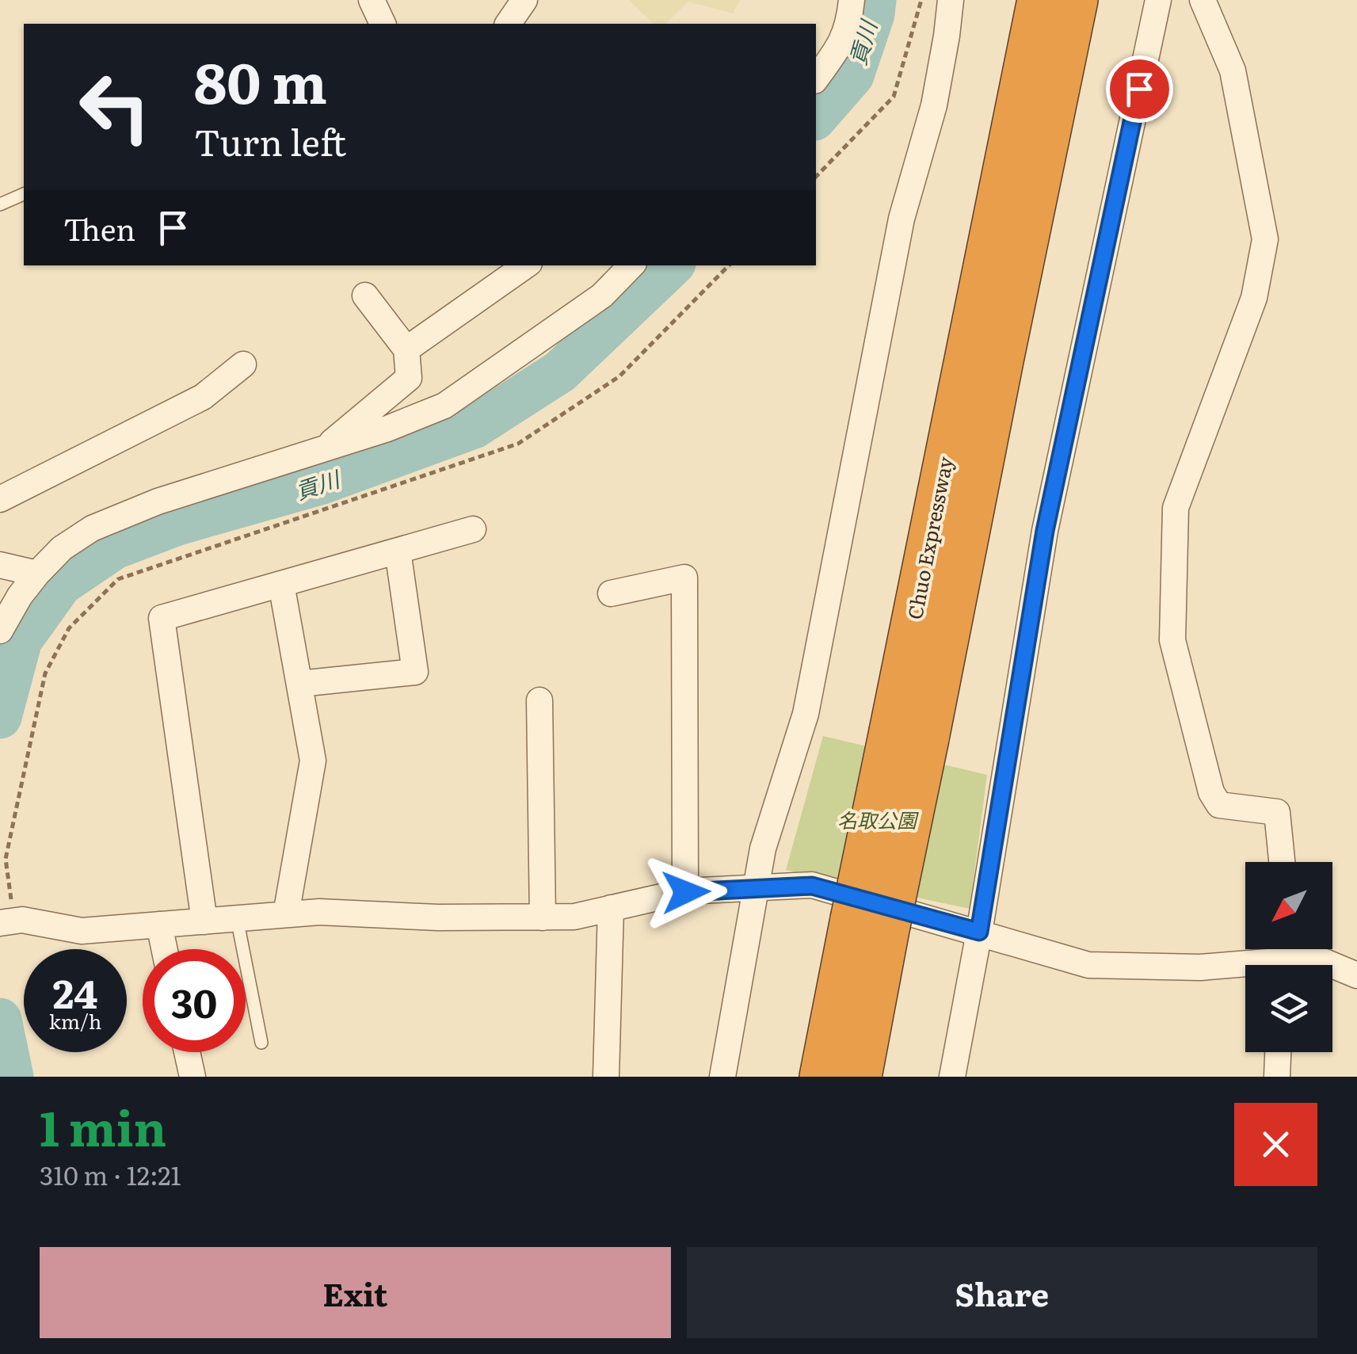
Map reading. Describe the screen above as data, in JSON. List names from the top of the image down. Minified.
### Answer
{"streets":{"highway":["Chuo Expressway"]},"water":["貢川"],"parks":["名取公園"],"north":"bottom left","page":{"turn":["80 m","Turn left"],"then":"Then","speed":"24 km/h","limit":"30","heading":["1 min","310 m · 12:21"],"buttons":["Exit","Share"]}}
